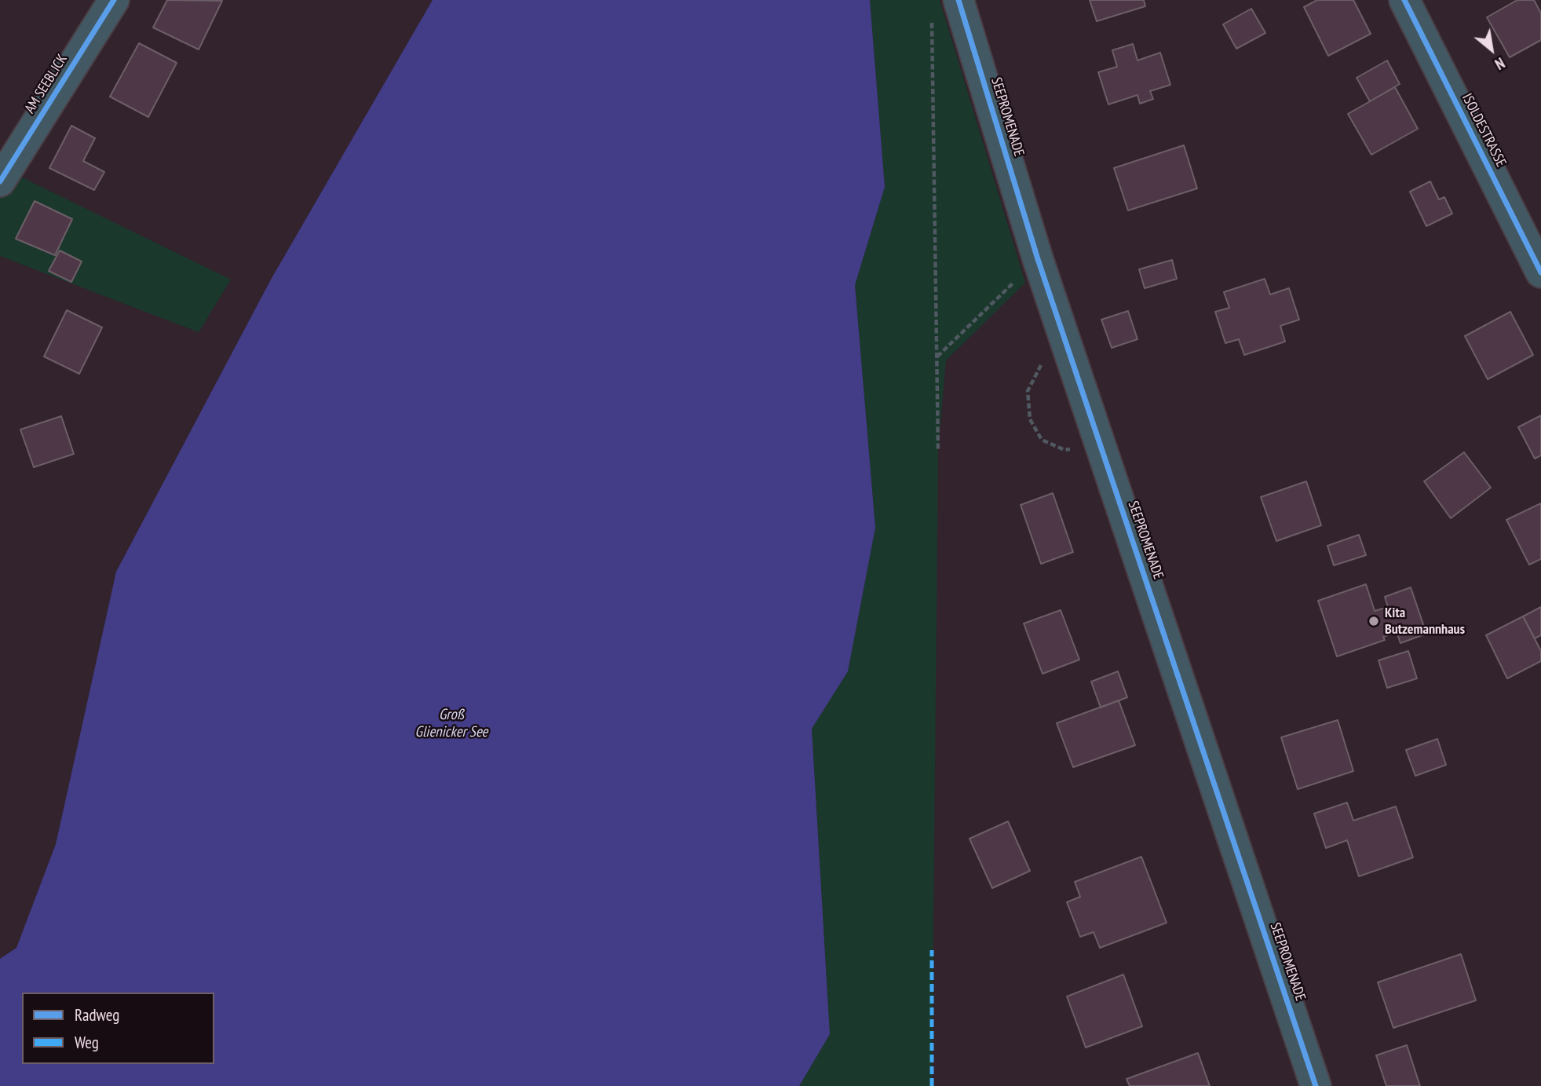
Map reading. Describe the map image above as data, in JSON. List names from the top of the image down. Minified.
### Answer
{"streets":{"street":["AM SEEBLICK","SEEPROMENADE","ISOLDESTRASSE"]},"water":["Groß Glienicker See"],"places":["Kita Butzemannhaus"],"legend":["Radweg","Weg"],"north":"bottom right"}
